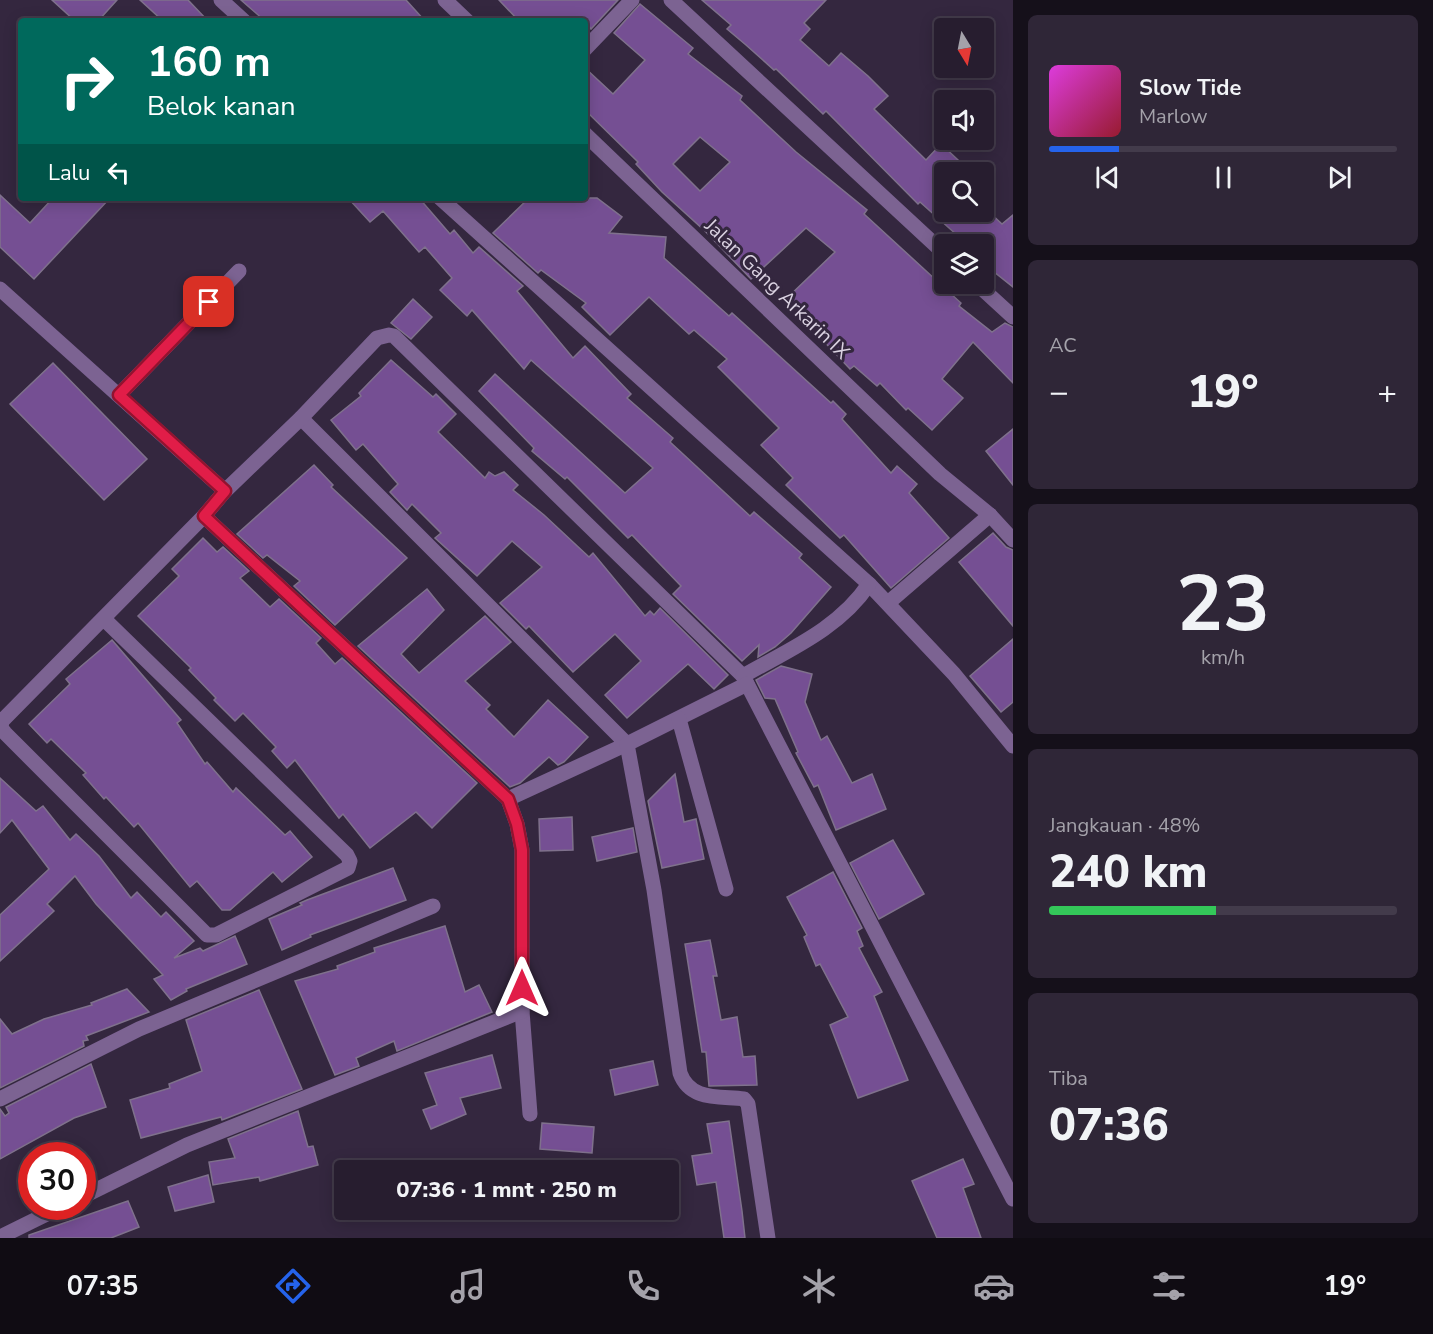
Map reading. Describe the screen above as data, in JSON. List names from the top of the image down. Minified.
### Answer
{"streets":{"street":["Jalan Gang Arkarin IX"]},"north":"bottom","page":{"turn":["160 m","Belok kanan"],"song":["Slow Tide","Marlow"],"then":"Lalu","tile":["AC",["23","km/h"],["Jangkauan · 48%","240 km"],["Tiba","07:36"]],"heat":["−","19°","+"],"limit":"30","trip":"07:36 · 1 mnt · 250 m","tabs":["07:35","19°"]}}
